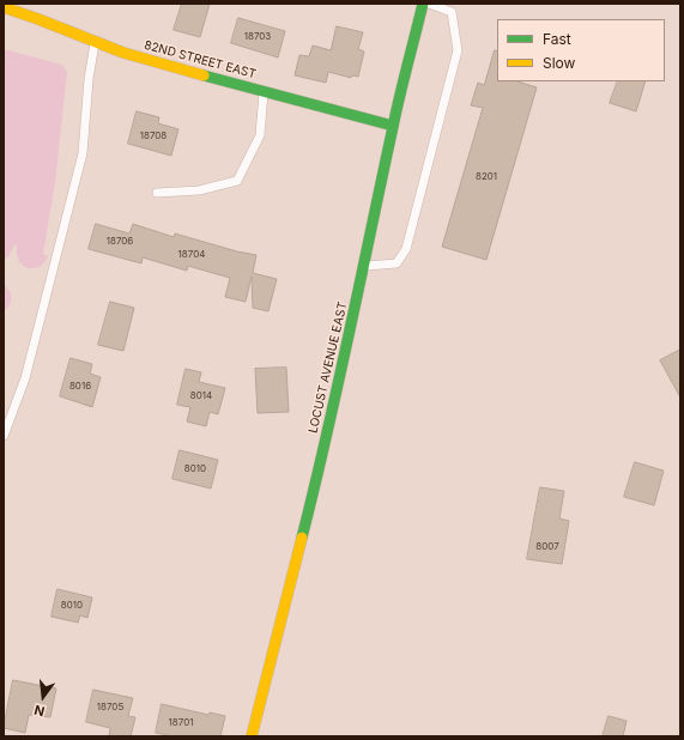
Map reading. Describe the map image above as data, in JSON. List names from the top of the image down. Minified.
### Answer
{"streets":{"street":["82ND STREET EAST","LOCUST AVENUE EAST"]},"crossings":[["82ND STREET EAST","LOCUST AVENUE EAST"]],"house_numbers":["18703","18708","8201","18706","18704","8016","8014","8010","8007","8010","18705","18701"],"legend":["Fast","Slow"],"north":"bottom"}
